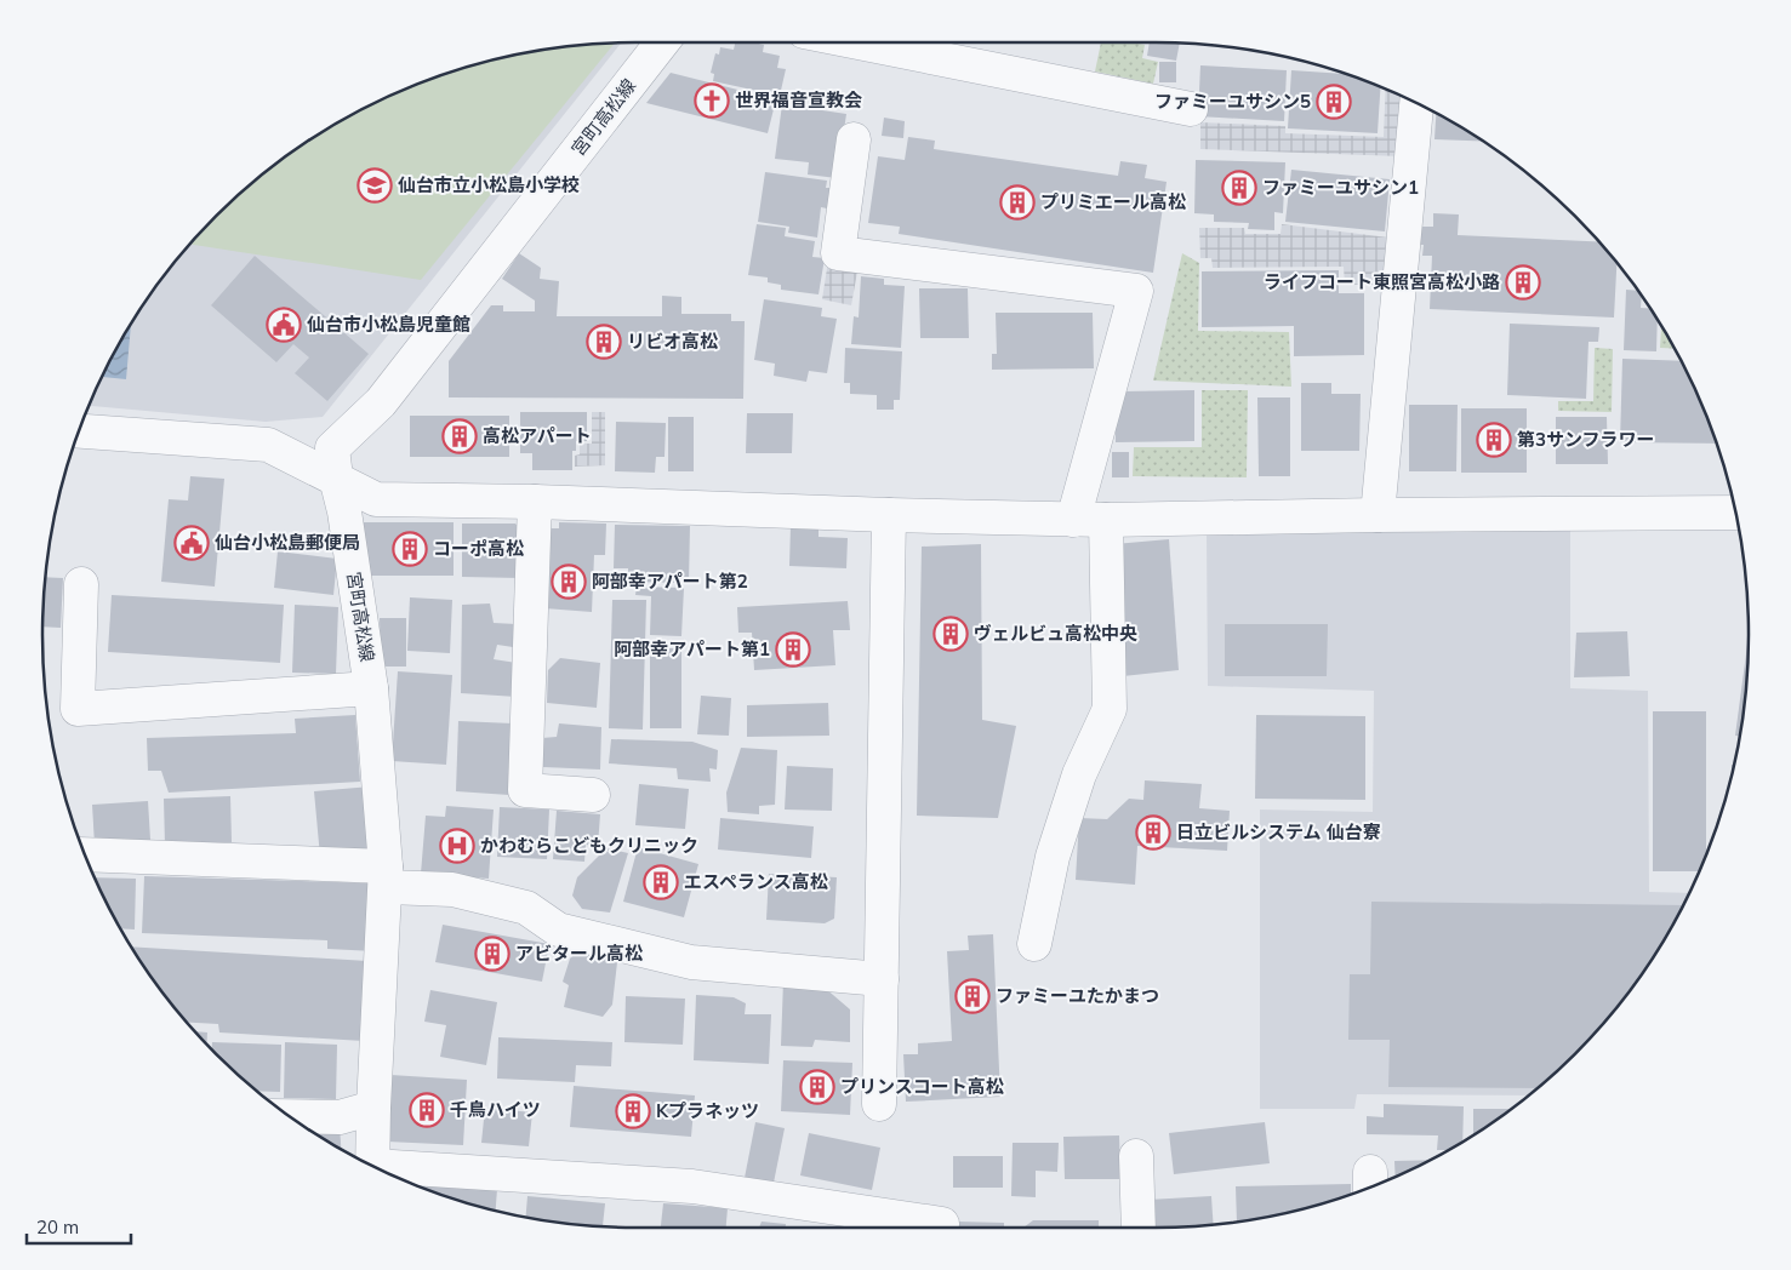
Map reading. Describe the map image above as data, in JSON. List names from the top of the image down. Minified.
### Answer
{"streets":{"street":["宮町高松線"]},"places":{"church":["世界福音宣教会"],"building":["ファミーユサシン5","ファミーユサシン1","プリミエール高松","ライフコート東照宮高松小路","リビオ高松","高松アパート","第3サンフラワー","コーポ高松","阿部幸アパート第2","ヴェルビュ高松中央","阿部幸アパート第1","日立ビルシステム 仙台寮","エスペランス高松","アビタール高松","ファミーユたかまつ","プリンスコート高松","千鳥ハイツ","Kプラネッツ"],"school or university":["仙台市立小松島小学校"],"public building":["仙台市小松島児童館","仙台小松島郵便局"],"hospital":["かわむらこどもクリニック"]},"scale_bar":"20 m"}
